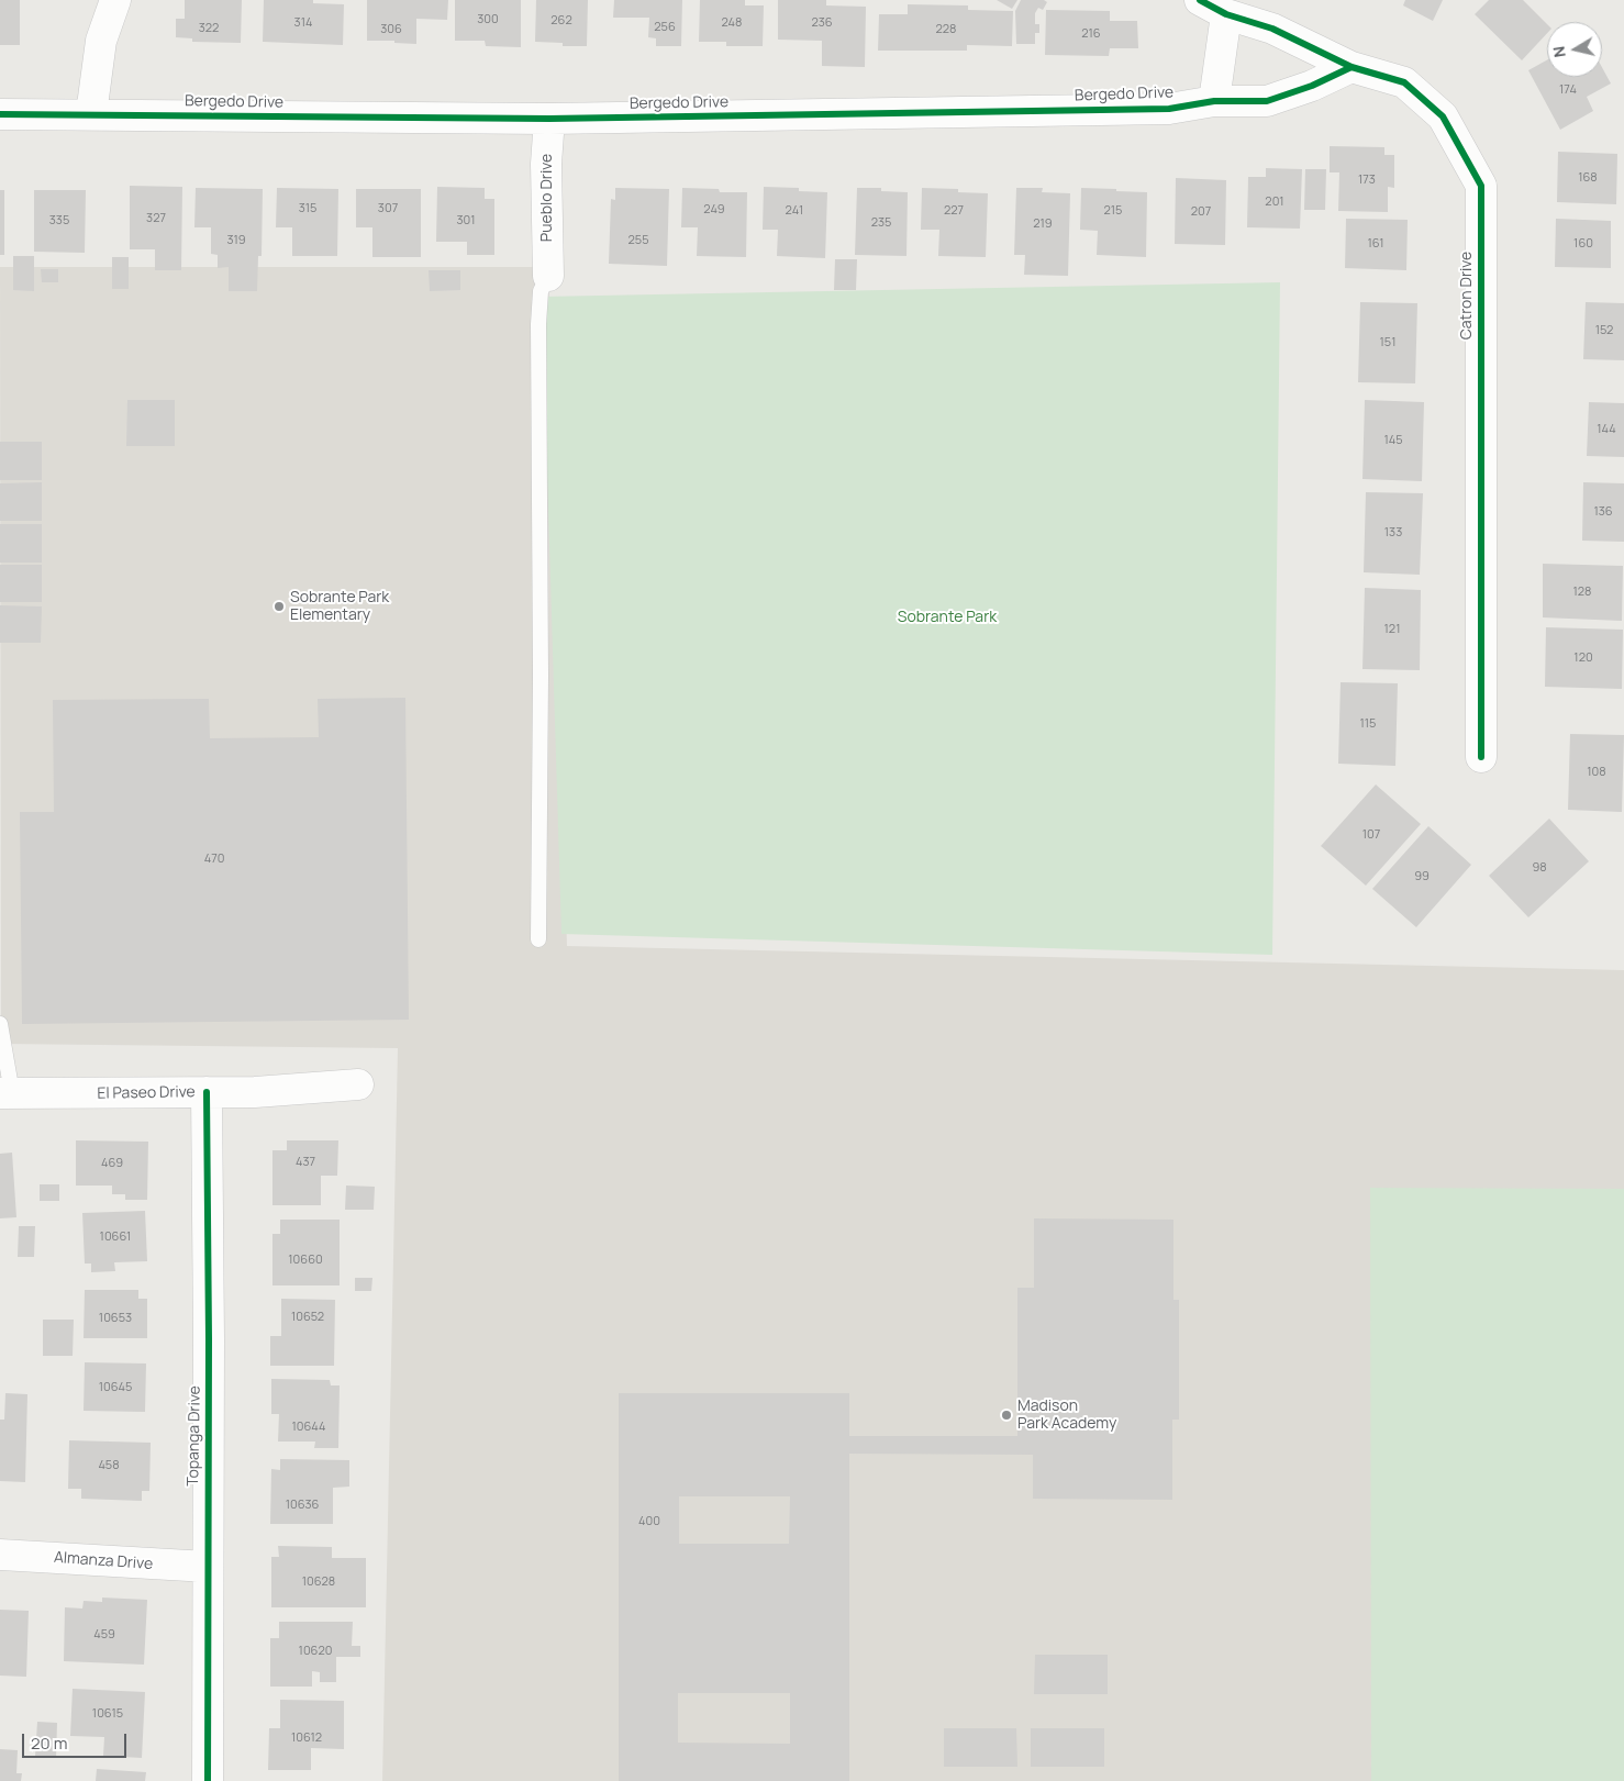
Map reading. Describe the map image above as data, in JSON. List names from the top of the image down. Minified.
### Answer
{"streets":{"street":["Bergedo Drive","Pueblo Drive","Catron Drive","El Paseo Drive","Topanga Drive","Almanza Drive"]},"crossings":[["Bergedo Drive","Pueblo Drive"],["Bergedo Drive","Catron Drive"],["El Paseo Drive","Topanga Drive"],["Topanga Drive","Almanza Drive"]],"parks":["Sobrante Park"],"places":["Sobrante Park Elementary","Madison Park Academy"],"house_numbers":["300","262","314","248","236","256","322","306","228","216","174","168","173","201","315","307","249","241","227","215","207","327","335","301","235","219","319","255","161","160","152","151","144","145","136","133","128","121","120","115","108","107","470","98","99","437","469","10661","10660","10652","10653","10645","10644","458","10636","400","10628","459","10620","10615","10612"],"scale_bar":"20 m","north":"left"}
